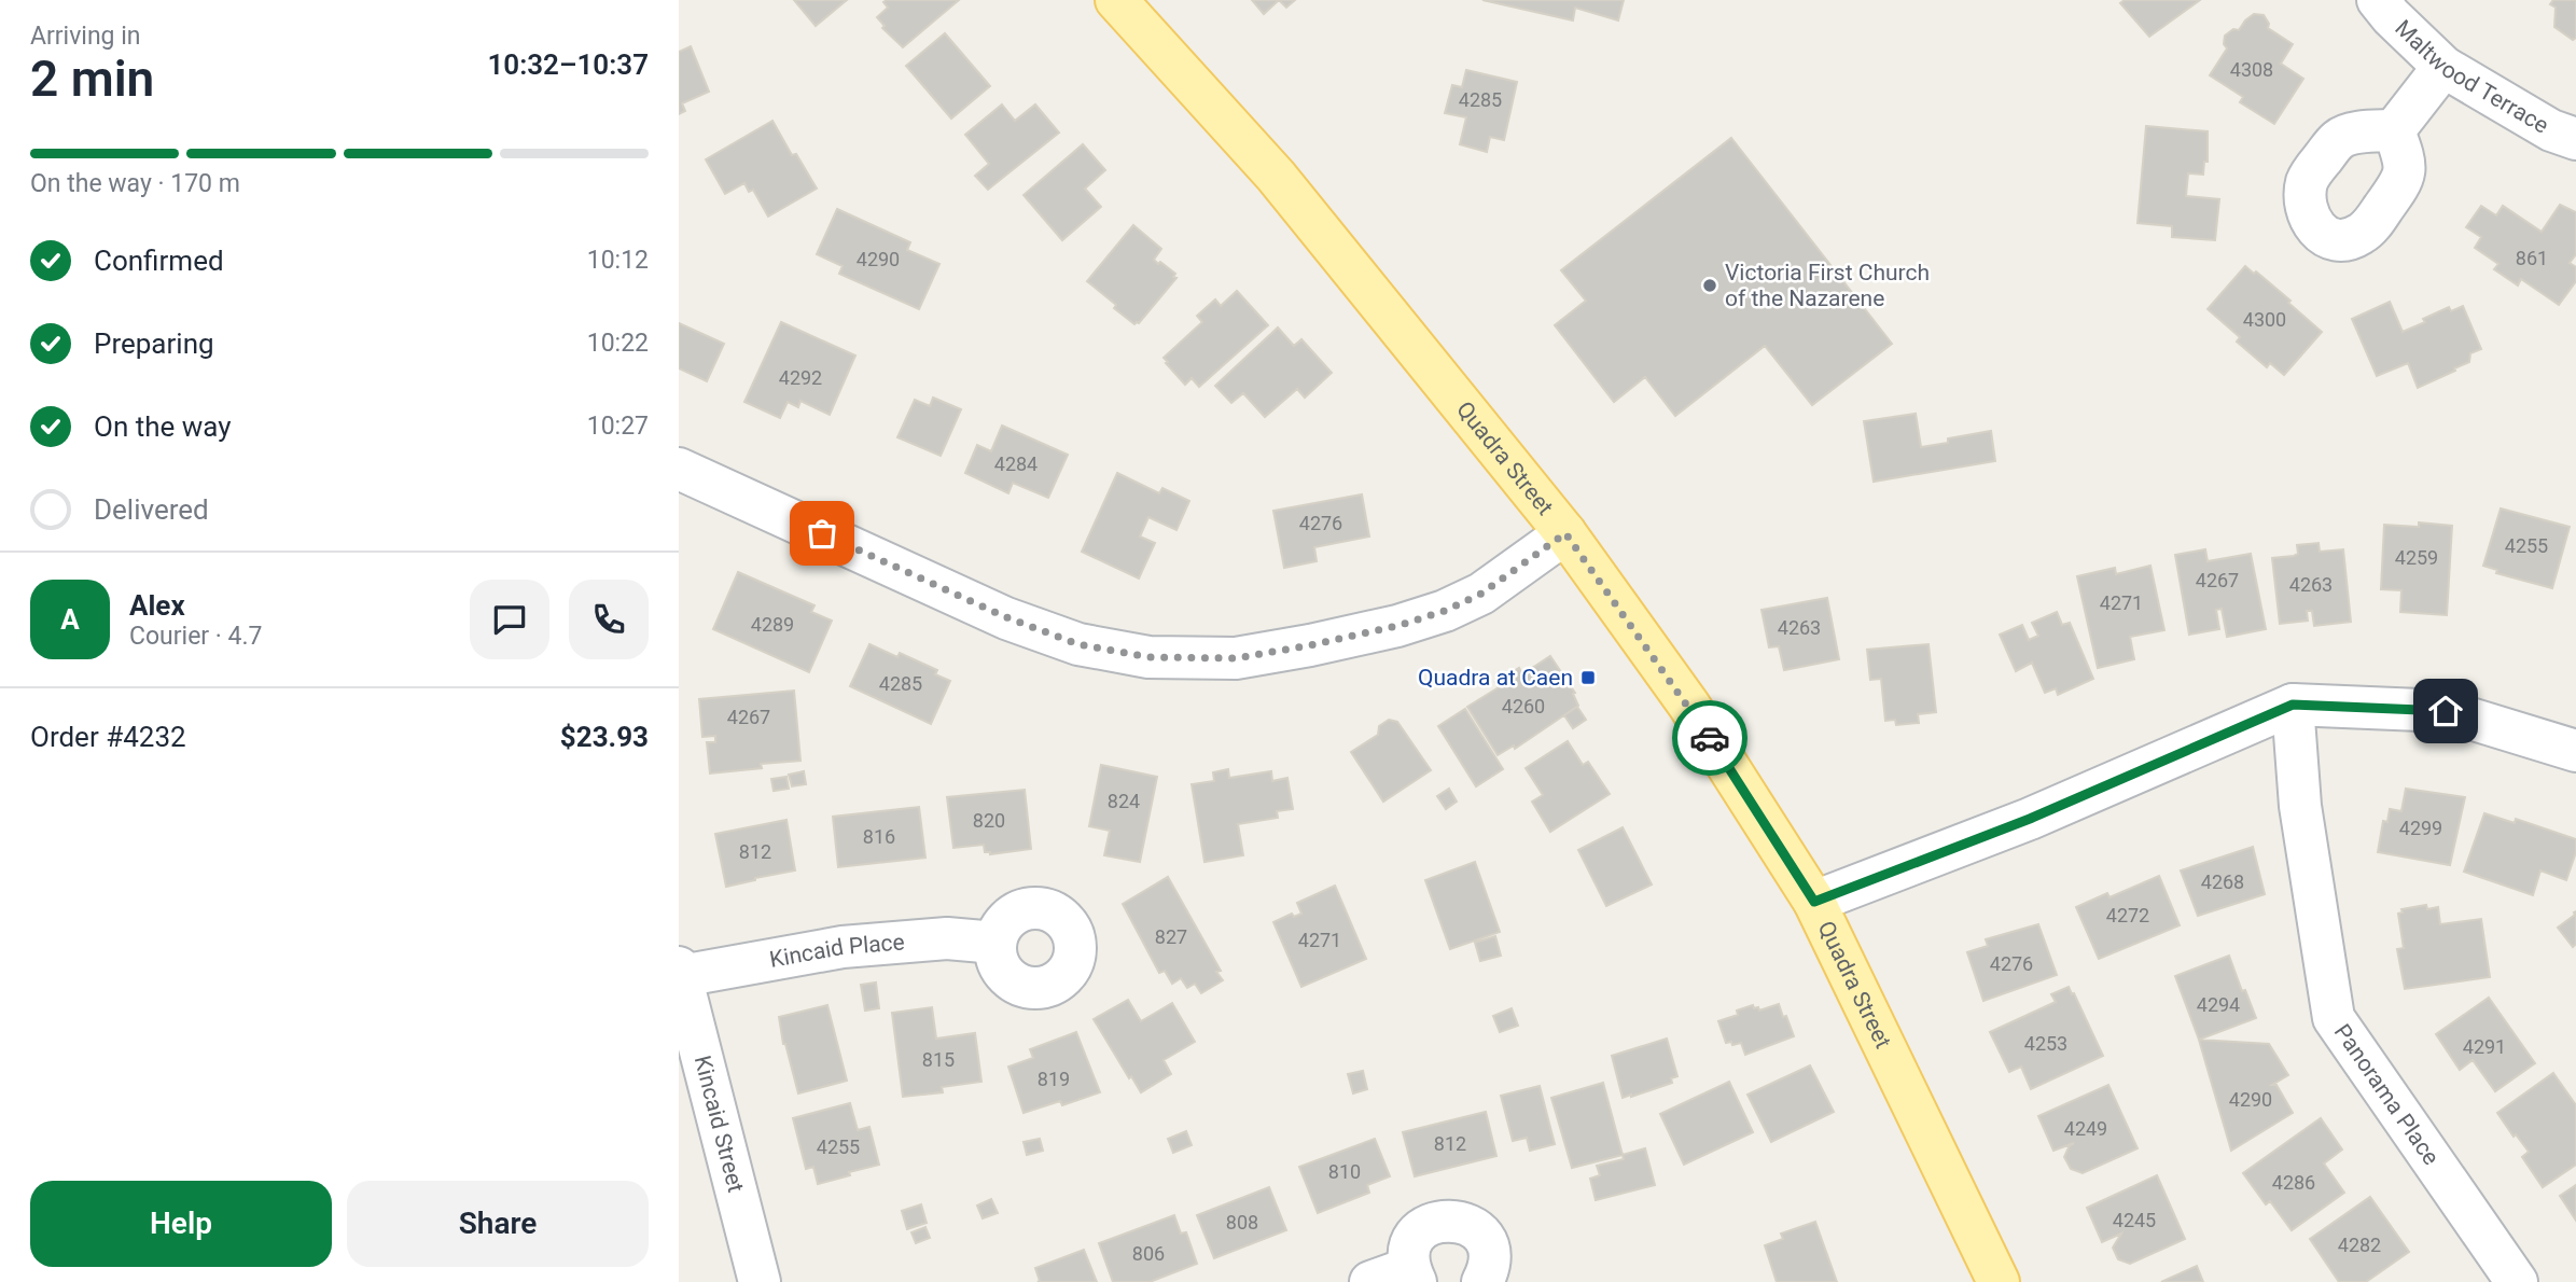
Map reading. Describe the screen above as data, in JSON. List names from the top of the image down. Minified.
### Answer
{"streets":{"main road":["Quadra Street"],"street":["Maltwood Terrace","Kincaid Place","Panorama Place","Kincaid Street"]},"crossings":[["Kincaid Place","Kincaid Street"]],"places":{"other":["Victoria First Church of the Nazarene"],"transit":["Quadra at Caen"]},"house_numbers":["4308","4285","861","4290","4300","4292","4284","4276","4255","4259","4267","4263","4271","4289","4263","4285","4260","4267","824","820","4299","816","812","4268","4272","827","4271","4276","4294","4253","4291","815","819","4290","4249","812","4255","810","4286","4245","808","4282","806"],"page":{"heading":["2 min","Arriving in","10:32–10:37"],"panel":["Alex","Courier · 4.7","Order #4232","$23.93"],"bar":"On the way · 170 m","list":[["Confirmed","10:12"],["Preparing","10:22"],["On the way","10:27"],"Delivered"],"round":"A","buttons":["Help","Share"]}}
